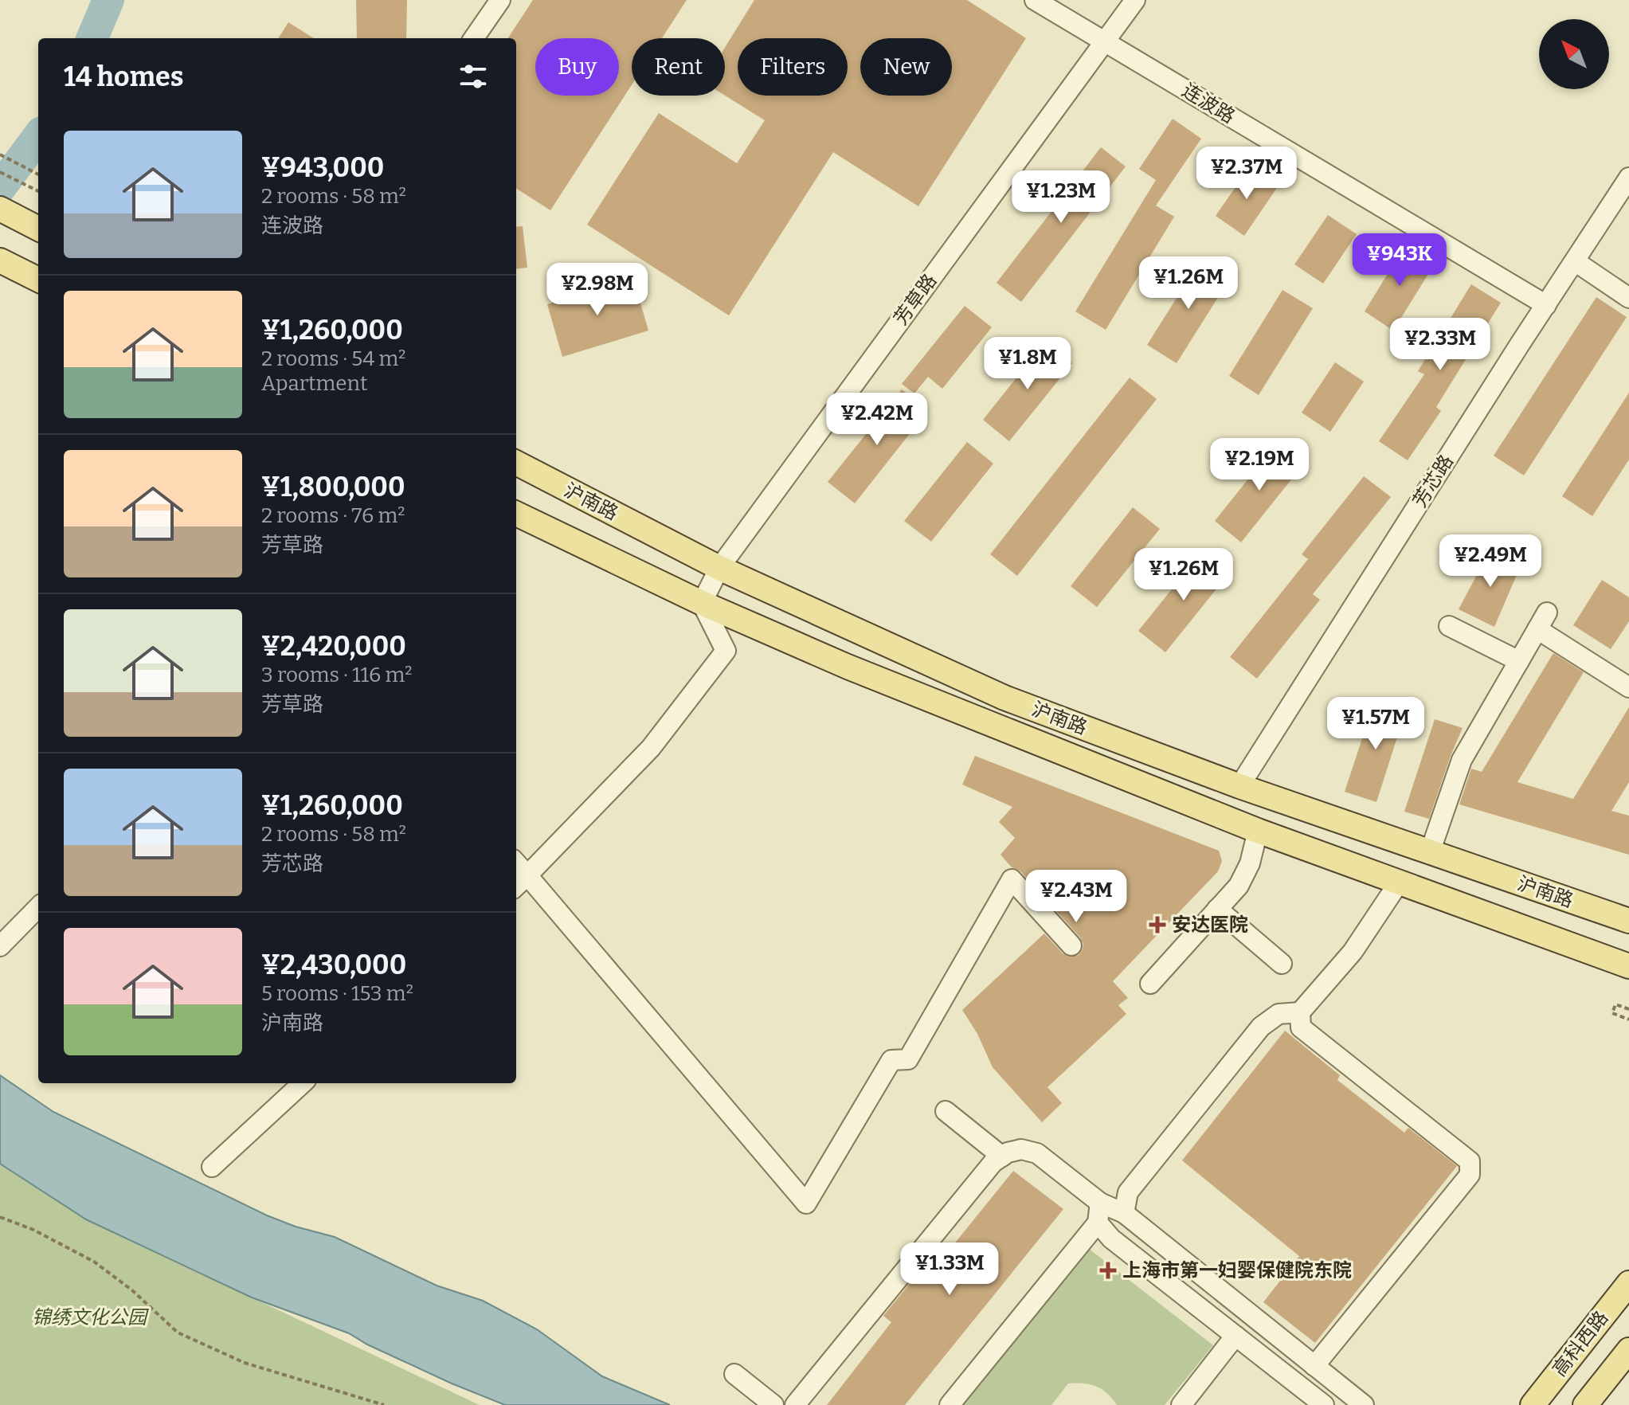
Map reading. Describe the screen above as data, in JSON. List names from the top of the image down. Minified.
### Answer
{"streets":{"main road":["沪南路","高科西路"],"street":["连波路","芳草路","芳芯路"]},"crossings":[["连波路","芳草路"],["连波路","芳芯路"],["芳草路","沪南路"],["芳芯路","沪南路"]],"parks":["锦绣文化公园"],"places":{"health":["安达医院","上海市第一妇婴保健院东院"]},"north":"top left","page":{"chip":["Buy","Rent","Filters","New"],"heading":"14 homes","list":[{"name":"¥943,000","note":"2 rooms · 58 m² · 连波路"},{"name":"¥1,260,000","note":"2 rooms · 54 m² · Apartment"},{"name":"¥1,800,000","note":"2 rooms · 76 m² · 芳草路"},{"name":"¥2,420,000","note":"3 rooms · 116 m² · 芳草路"},{"name":"¥1,260,000","note":"2 rooms · 58 m² · 芳芯路"},{"name":"¥2,430,000","note":"5 rooms · 153 m² · 沪南路"}],"price":["¥2.37M","¥1.23M","¥943K","¥1.26M","¥2.98M","¥2.33M","¥1.8M","¥2.42M","¥2.19M","¥2.49M","¥1.26M","¥1.57M","¥2.43M","¥1.33M"]}}
